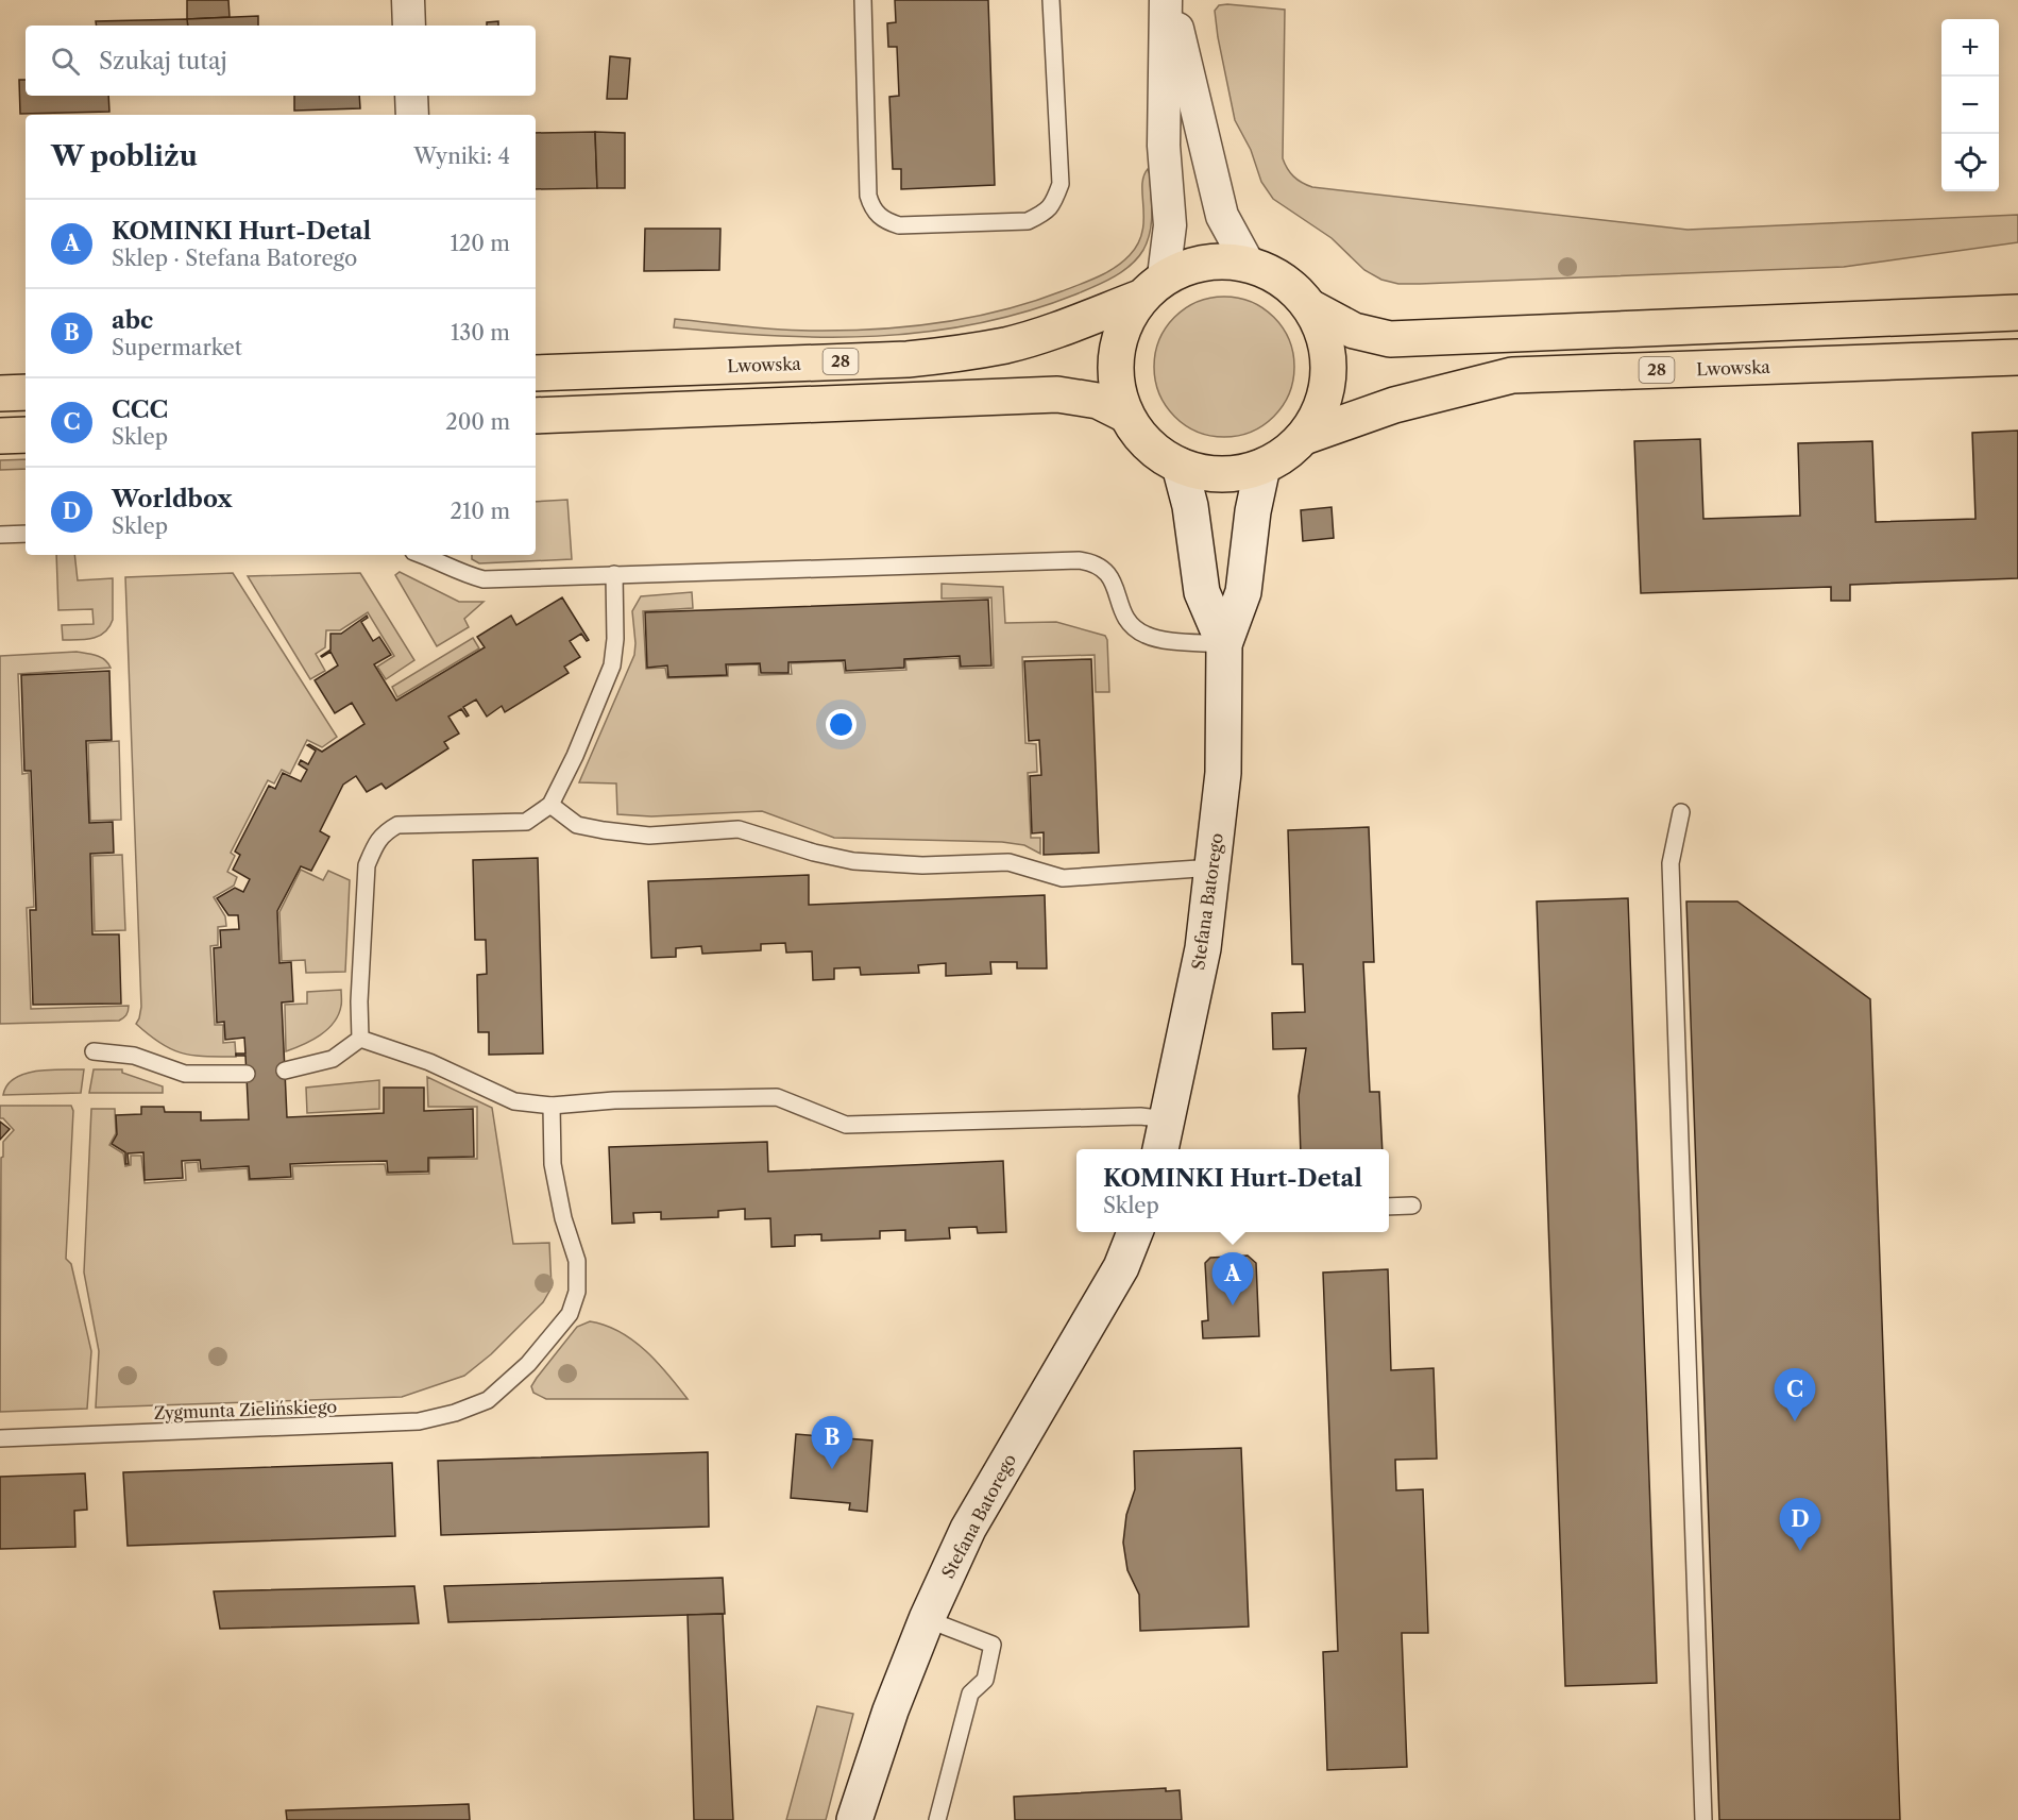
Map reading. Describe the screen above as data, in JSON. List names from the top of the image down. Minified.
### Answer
{"streets":{"highway":["28","Lwowska"],"street":["Stefana Batorego"],"lane":["Zygmunta Zielińskiego"]},"crossings":[["28","Lwowska"],["28","Stefana Batorego"],["Lwowska","Stefana Batorego"]],"page":{"map_buttons":["+","−"],"search":"Szukaj tutaj","heading":["W pobliżu","Wyniki: 4"],"list":[{"mark":"A","name":"KOMINKI Hurt-Detal","note":"Sklep · Stefana Batorego","value":"120 m"},{"mark":"B","name":"abc","note":"Supermarket","value":"130 m"},{"mark":"C","name":"CCC","note":"Sklep","value":"200 m"},{"mark":"D","name":"Worldbox","note":"Sklep","value":"210 m"}],"popup":["KOMINKI Hurt-Detal","Sklep"],"pins":["A","C","B","D"]}}
